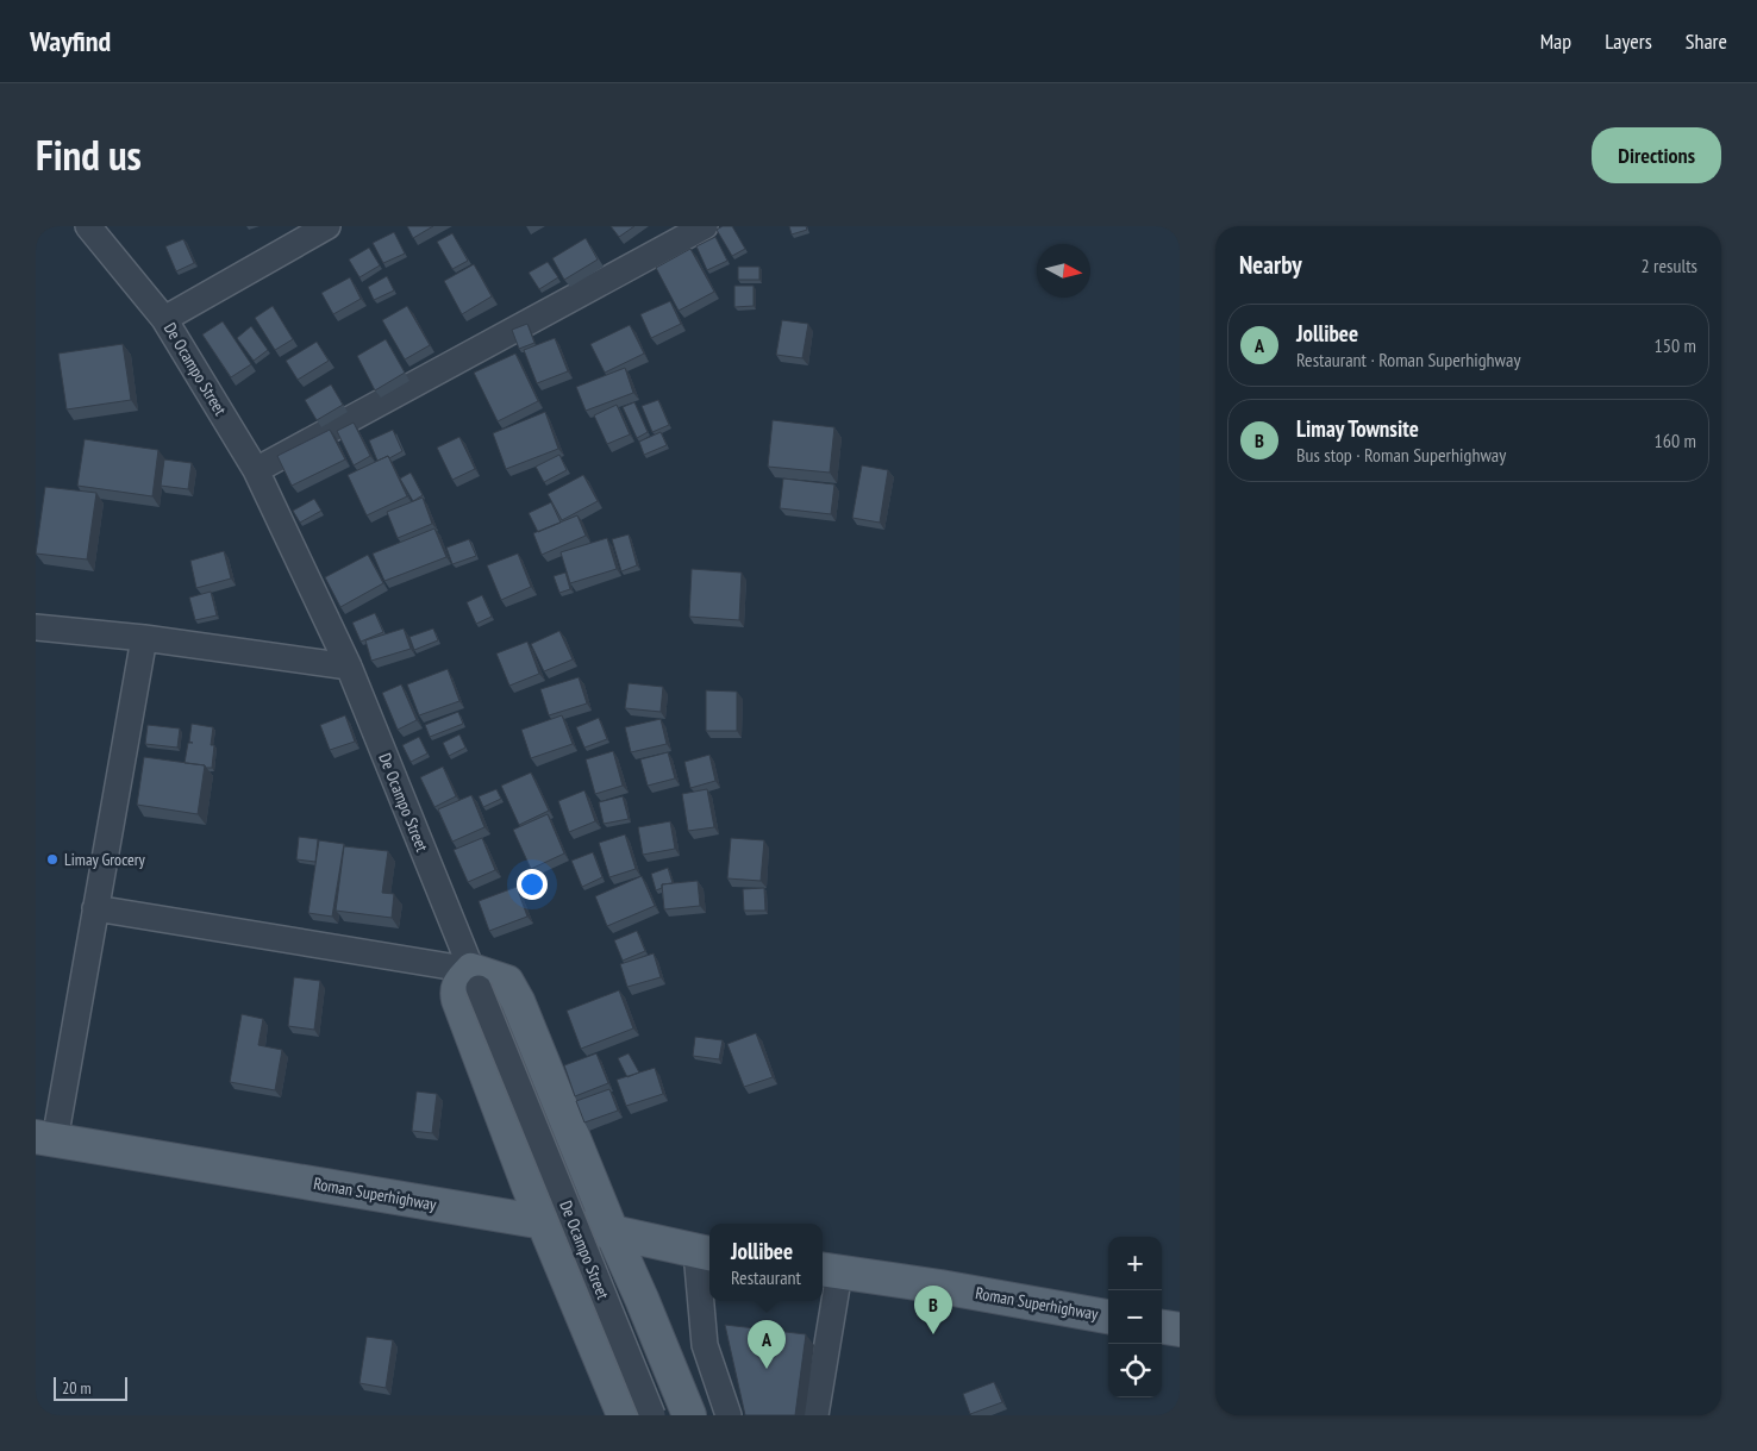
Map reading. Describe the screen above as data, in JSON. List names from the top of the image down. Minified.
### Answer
{"streets":{"main road":["Roman Superhighway"],"street":["De Ocampo Street"]},"places":["Limay Grocery"],"scale_bar":"20 m","north":"right","page":{"header":"Wayfind","nav":["Map","Layers","Share"],"title":"Find us","buttons":"Directions","heading":["Nearby","2 results"],"list":[{"mark":"A","name":"Jollibee","note":"Restaurant · Roman Superhighway","value":"150 m"},{"mark":"B","name":"Limay Townsite","note":"Bus stop · Roman Superhighway","value":"160 m"}],"popup":["Jollibee","Restaurant"],"map_buttons":["+","−"],"pins":["B","A"],"scale":"20 m"}}
